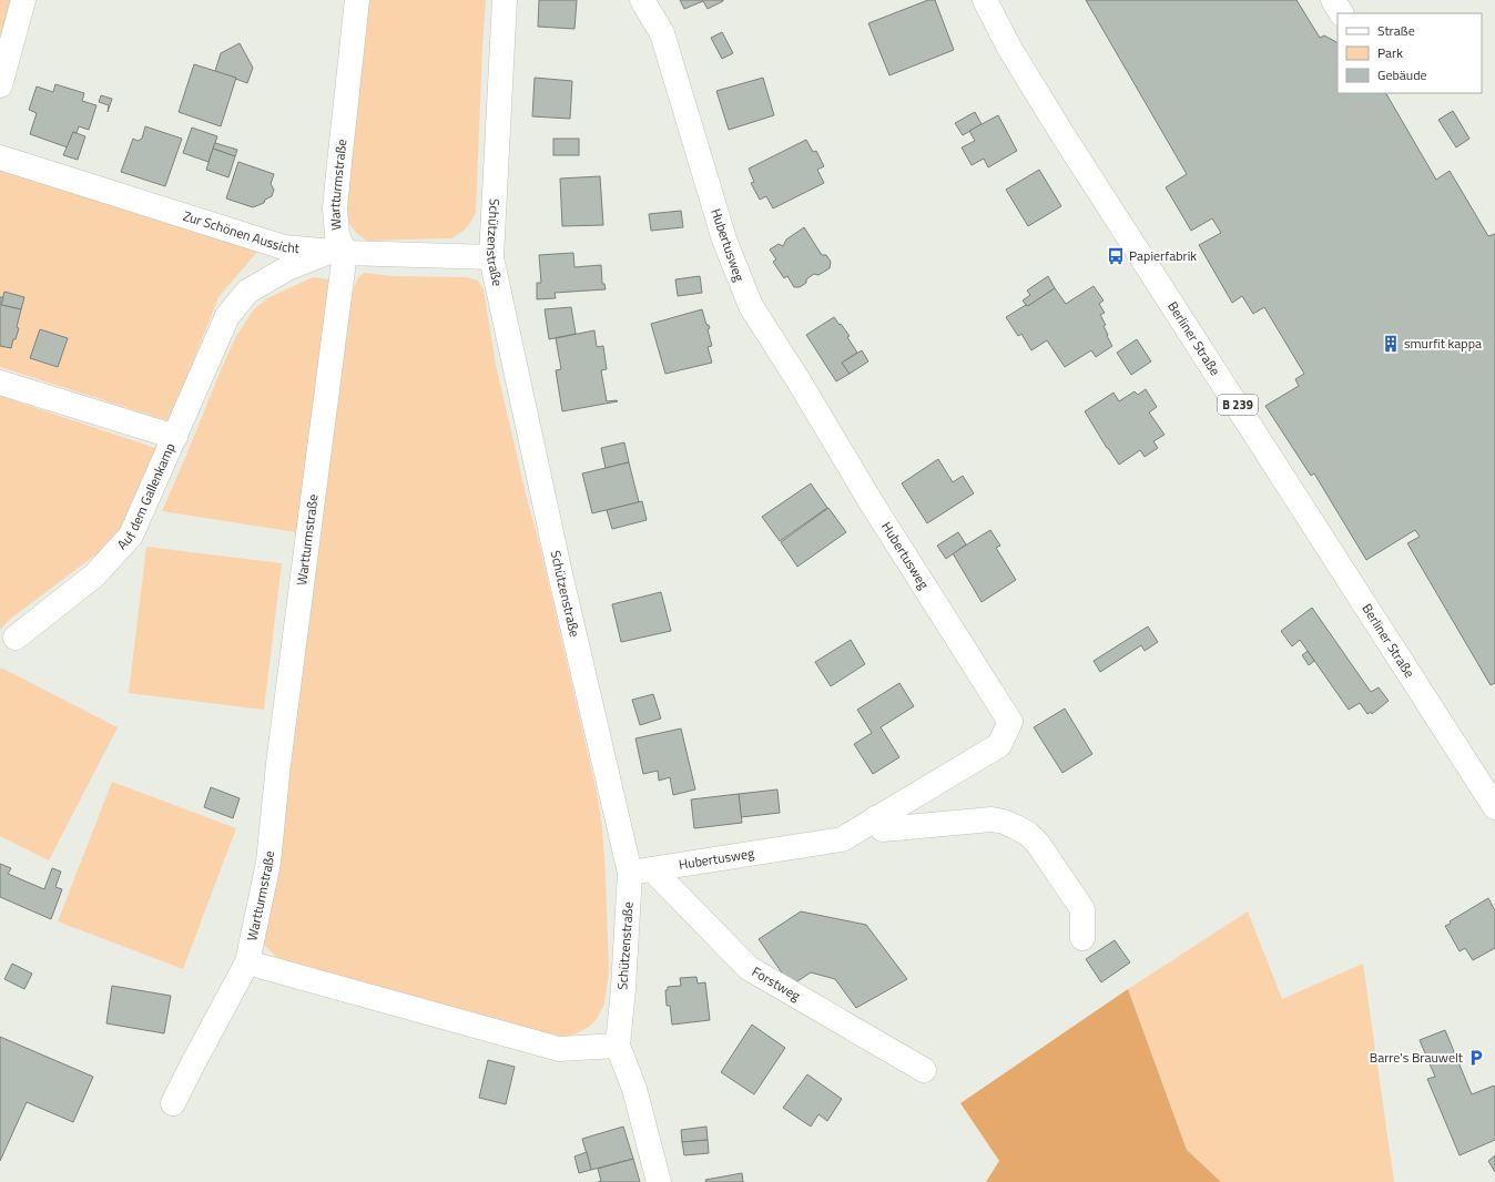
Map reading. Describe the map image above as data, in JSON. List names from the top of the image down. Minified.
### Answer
{"streets":{"street":["Wartturmstraße","Zur Schönen Aussicht","Schützenstraße","Hubertusweg","Berliner Straße","B 239","Auf dem Gallenkamp","Forstweg"]},"crossings":[["Wartturmstraße","Zur Schönen Aussicht"],["Zur Schönen Aussicht","Schützenstraße"],["Schützenstraße","Hubertusweg"],["Schützenstraße","Forstweg"],["Hubertusweg","Forstweg"]],"places":{"bus stop":["Papierfabrik"],"building":["smurfit kappa"],"parking":["Barre's Brauwelt"]},"legend":["Straße","Park","Gebäude"]}
